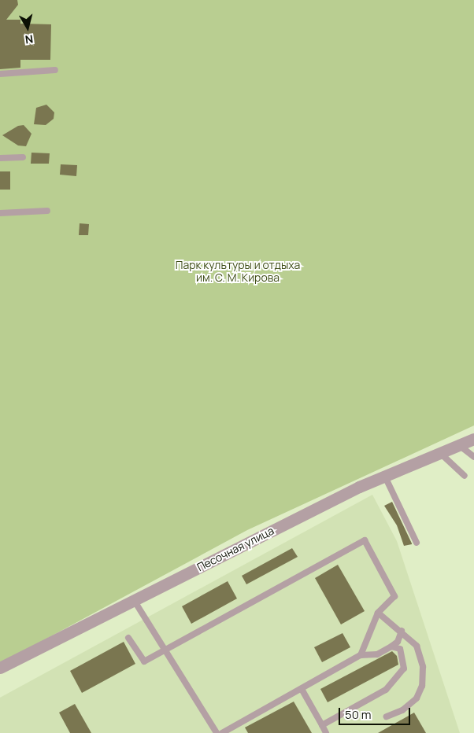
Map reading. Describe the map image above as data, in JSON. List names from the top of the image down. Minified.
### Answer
{"streets":{"street":["Песочная улица"]},"parks":["Парк культуры и отдыха им. С. М. Кирова"],"scale_bar":"50 m","north":"bottom"}
